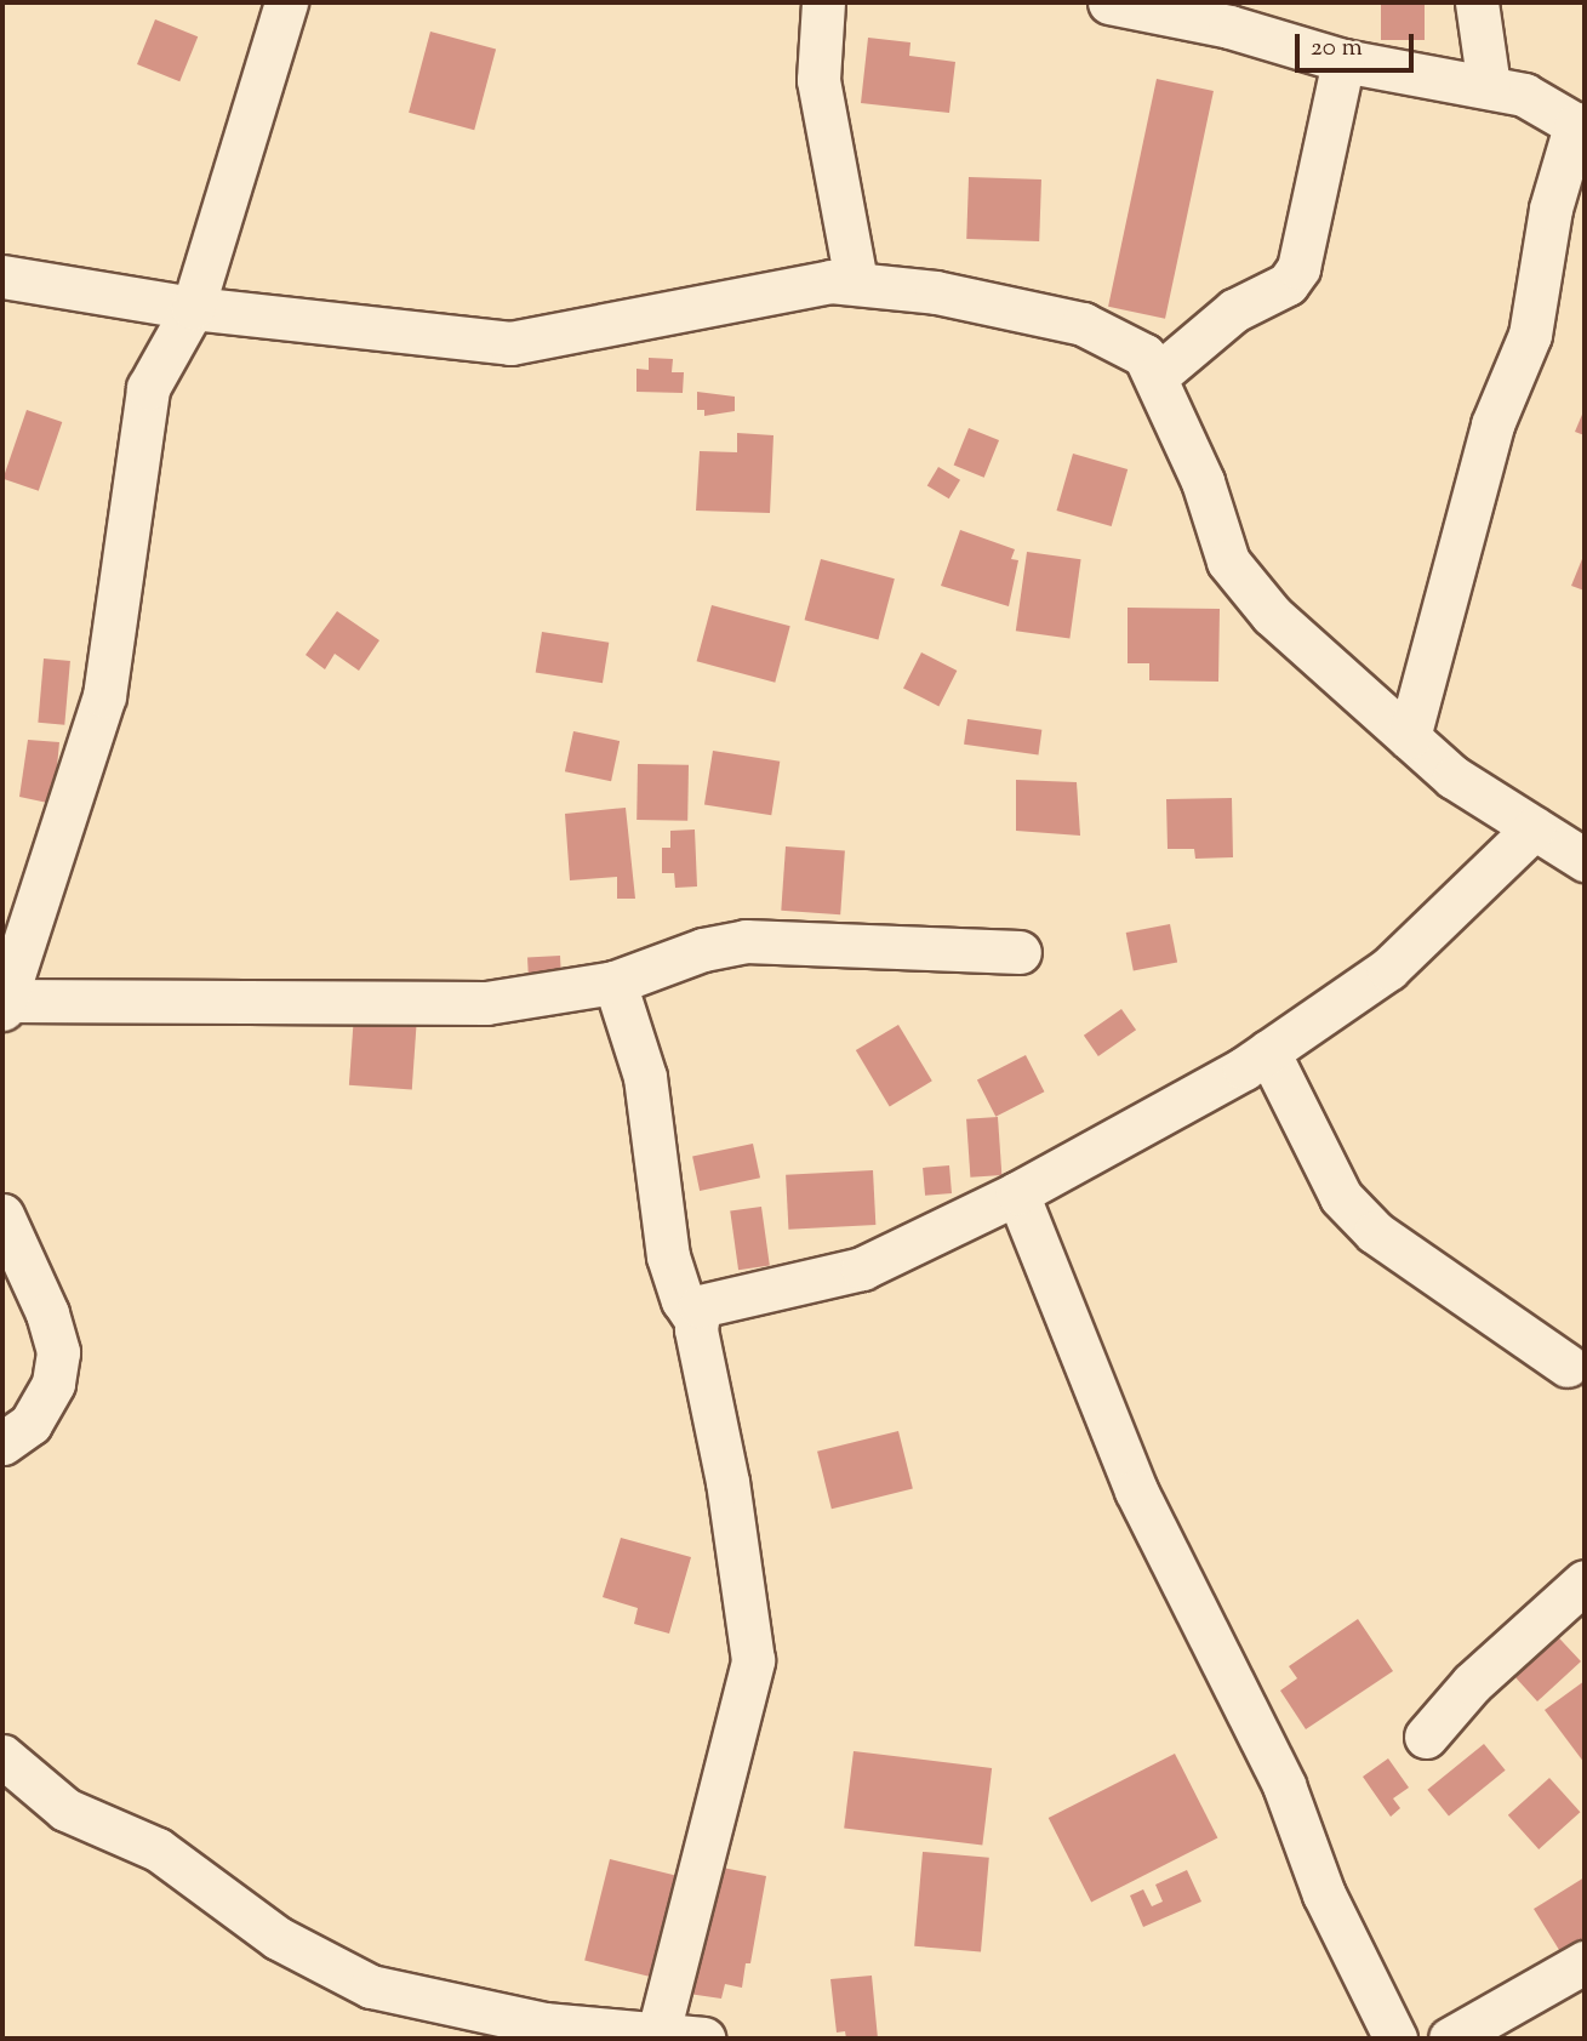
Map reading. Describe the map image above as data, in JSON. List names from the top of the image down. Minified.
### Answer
{"scale_bar":"20 m"}
